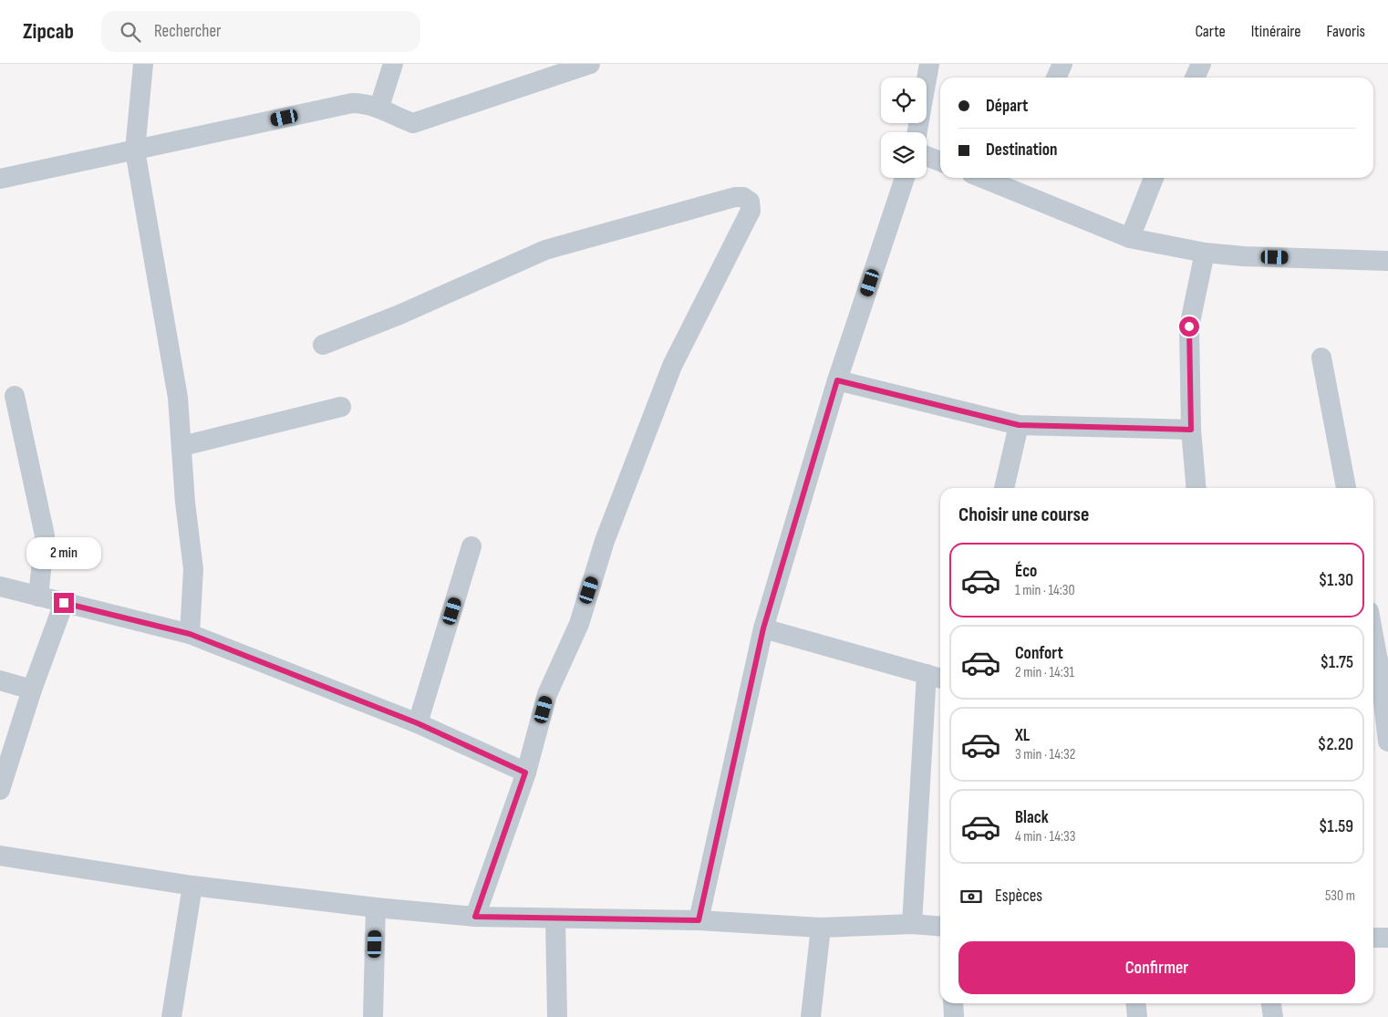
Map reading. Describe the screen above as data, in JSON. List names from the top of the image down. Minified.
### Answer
{"page":{"header":"Zipcab","search":"Rechercher","nav":["Carte","Itinéraire","Favoris"],"banner":["Départ","Destination"],"heading":"Choisir une course","bubble":"2 min","list":[{"name":"Éco","note":"1 min · 14:30","value":"$1.30"},{"name":"Confort","note":"2 min · 14:31","value":"$1.75"},{"name":"XL","note":"3 min · 14:32","value":"$2.20"},{"name":"Black","note":"4 min · 14:33","value":"$1.59"}],"pay":["Espèces","530 m"],"buttons":"Confirmer"}}
